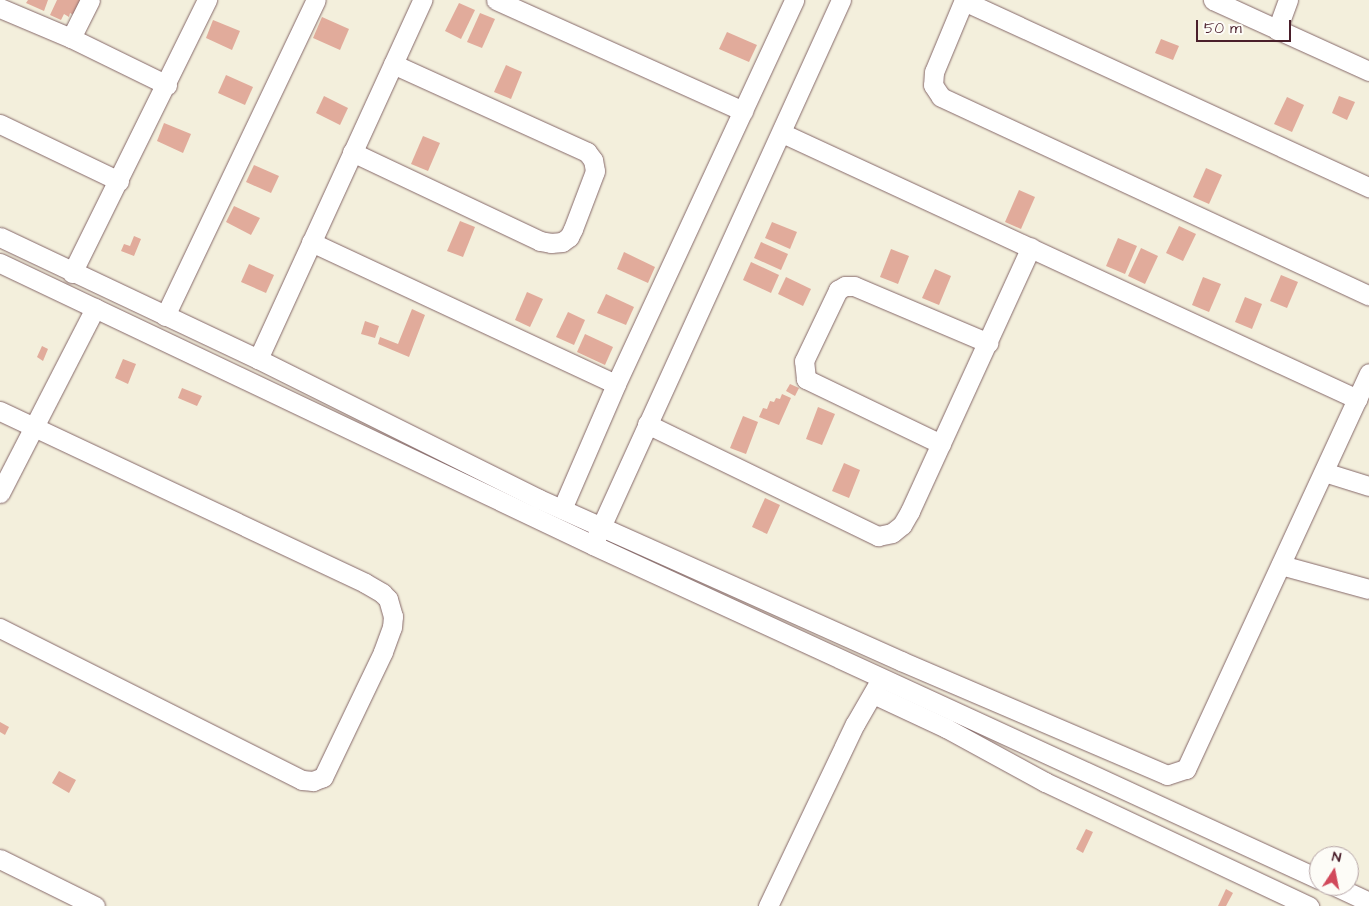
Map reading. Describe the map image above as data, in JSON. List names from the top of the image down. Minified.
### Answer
{"scale_bar":"50 m","north":"top"}
